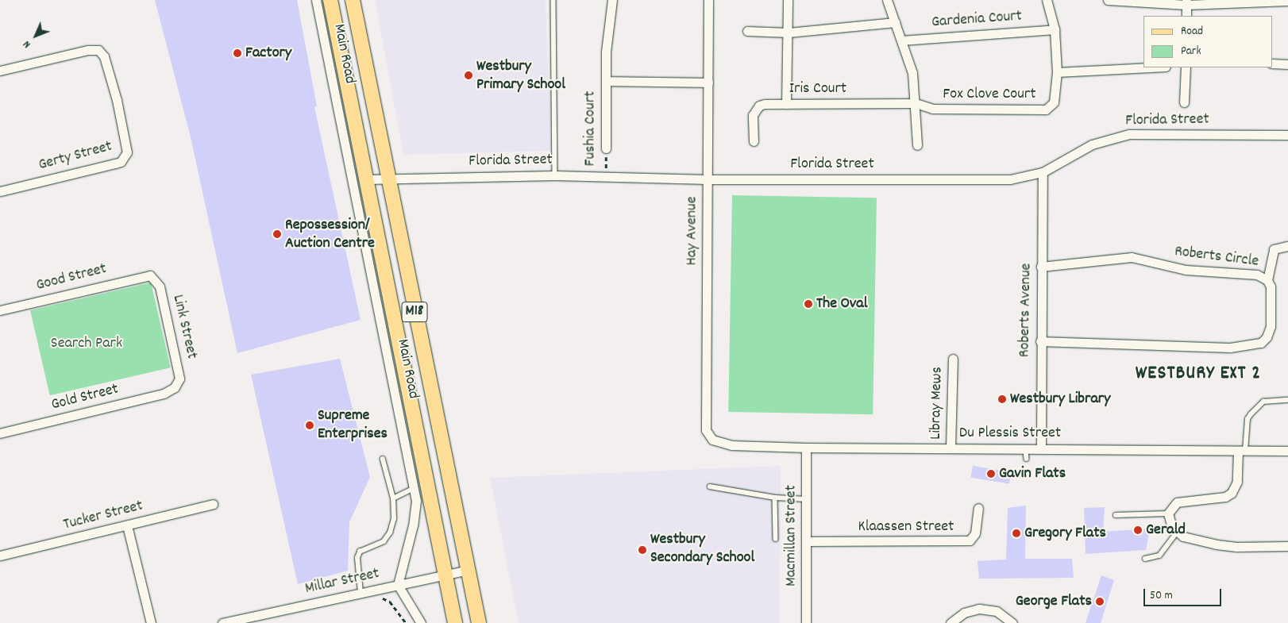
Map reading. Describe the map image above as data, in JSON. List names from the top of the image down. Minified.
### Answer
{"streets":{"main road":["Main Road","M18"],"street":["Gardenia Court","Iris Court","Fox Clove Court","Florida Street","Fushia Court","Gerty Street","Hay Avenue","Roberts Circle","Good Street","Roberts Avenue","Link Street","Gold Street","Libray Mews","Du Plessis Street","Tucker Street","Klaassen Street","Macmillan Street","Millar Street"]},"crossings":[["Gardenia Court","Fox Clove Court"],["Main Road","Florida Street"],["Main Road","Millar Street"],["Iris Court","Fox Clove Court"],["Florida Street","Fushia Court"],["Florida Street","Hay Avenue"],["Florida Street","Roberts Avenue"],["Hay Avenue","Du Plessis Street"],["Roberts Circle","Roberts Avenue"],["Good Street","Link Street"],["Roberts Avenue","Du Plessis Street"],["Link Street","Gold Street"],["Libray Mews","Du Plessis Street"],["Du Plessis Street","Macmillan Street"],["Klaassen Street","Macmillan Street"]],"districts":["WESTBURY EXT 2"],"parks":["Search Park"],"places":["Factory","Westbury Primary School","Repossession/ Auction Centre","The Oval","Westbury Library","Supreme Enterprises","Gavin Flats","Gerald","Gregory Flats","Westbury Secondary School","George Flats"],"legend":["Road","Park"],"scale_bar":"50 m","north":"bottom left"}
